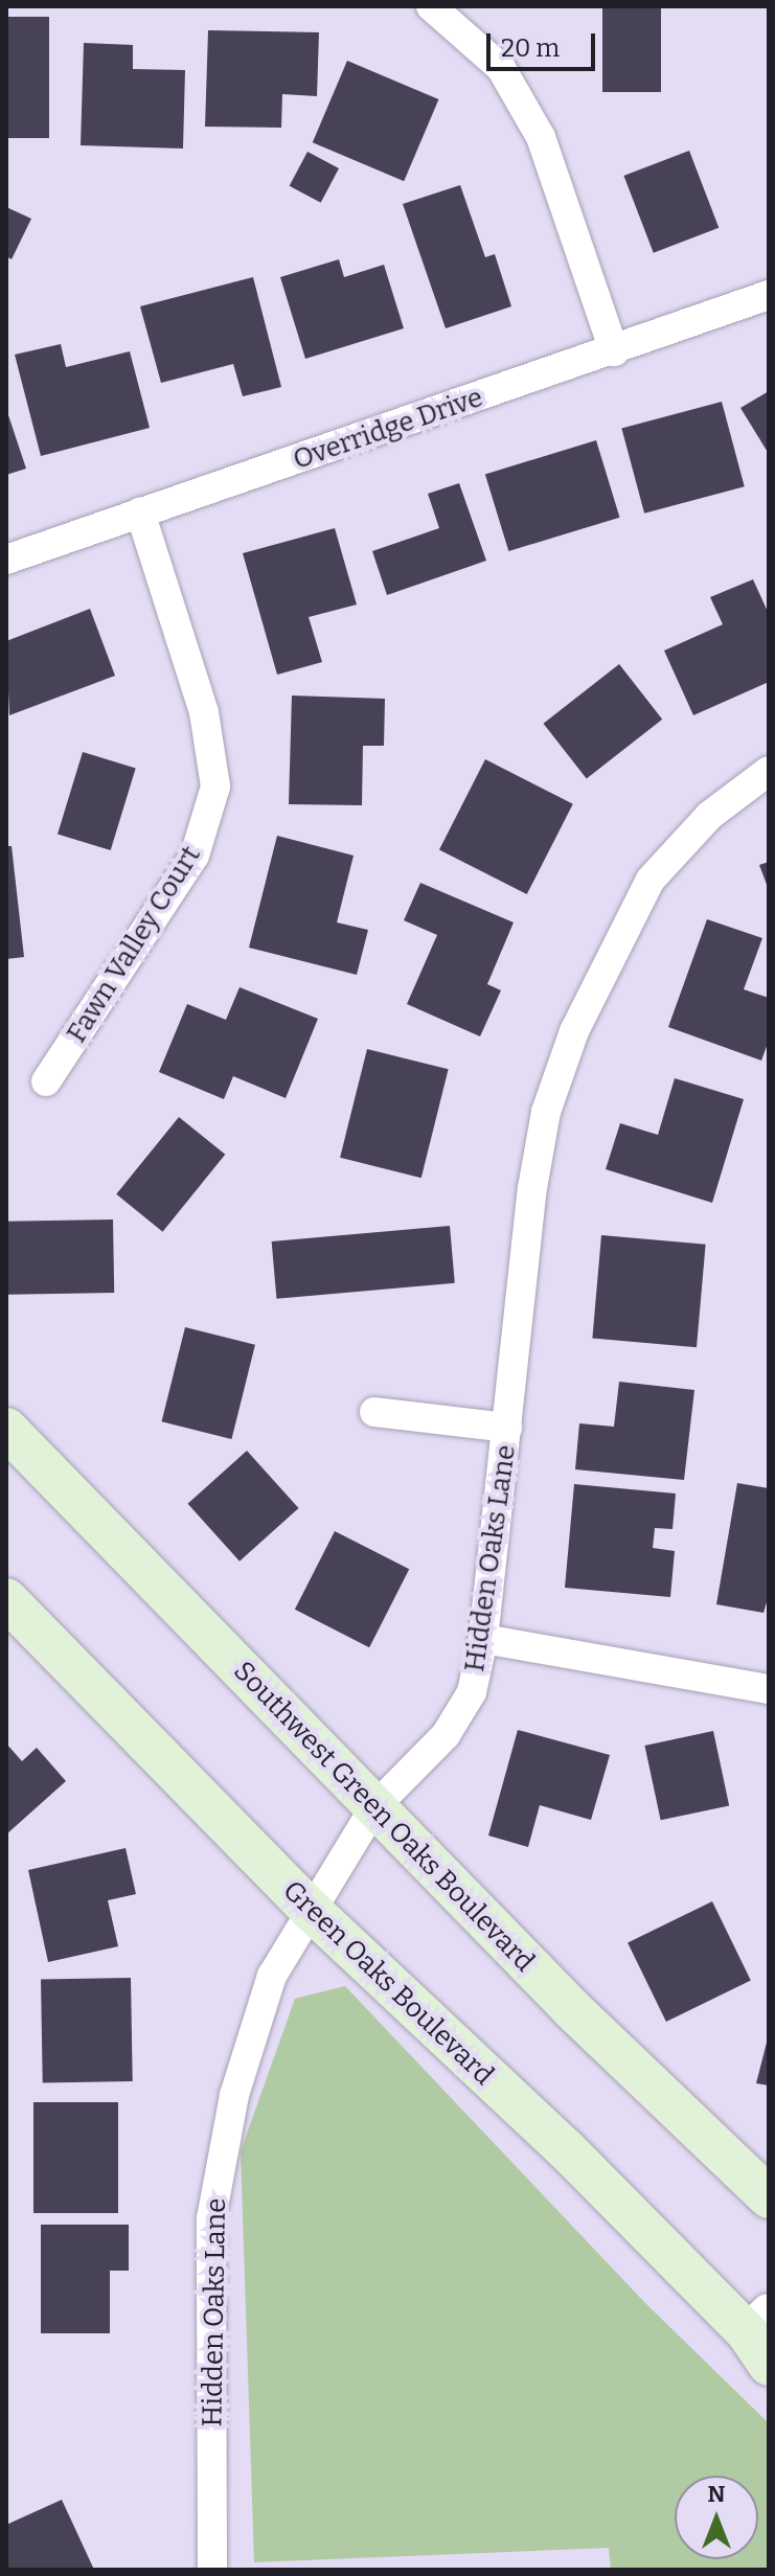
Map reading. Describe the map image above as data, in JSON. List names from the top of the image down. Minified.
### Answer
{"streets":{"main road":["Southwest Green Oaks Boulevard","Green Oaks Boulevard"],"street":["Overridge Drive","Fawn Valley Court","Hidden Oaks Lane"]},"crossings":[["Overridge Drive","Fawn Valley Court"],["Hidden Oaks Lane","Southwest Green Oaks Boulevard"],["Hidden Oaks Lane","Green Oaks Boulevard"]],"scale_bar":"20 m","north":"top"}
